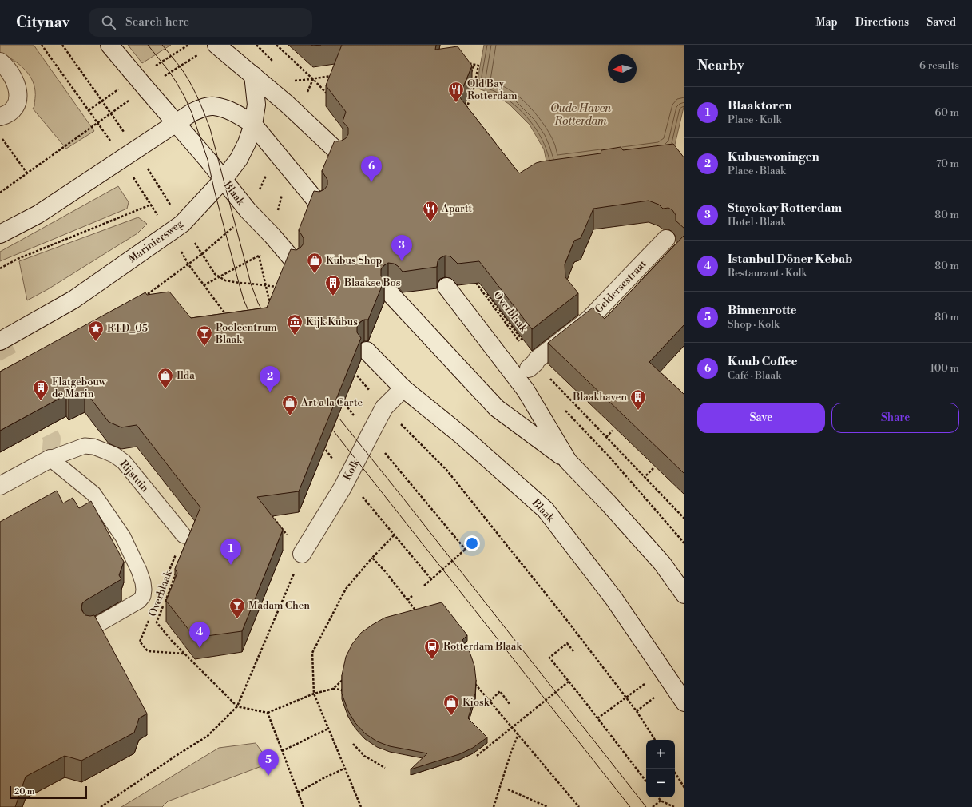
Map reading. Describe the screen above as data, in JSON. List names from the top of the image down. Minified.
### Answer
{"streets":{"main road":["Blaak","Mariniersweg","Geldersestraat","Kolk","Rijstuin"],"path":["Overblaak"]},"crossings":[["Blaak","Mariniersweg"],["Blaak","Kolk"]],"water":["Oude Haven Rotterdam"],"places":{"restaurant":["Old Bay Rotterdam","Apartt"],"shop":["Kubus Shop","Ilda","Art a la Carte","Kiosk"],"building":["Blaakse Bos","Flatgebouw de Marin","Blaakhaven"],"museum":["Kijk Kubus"],"place":["RTD_05"],"bar":["Poolcentrum Blaak","Madam Chen"],"station":["Rotterdam Blaak"]},"scale_bar":"20 m","north":"left","page":{"header":"Citynav","search":"Search here","nav":["Map","Directions","Saved"],"heading":["Nearby","6 results"],"list":[{"mark":"1","name":"Blaaktoren","note":"Place · Kolk","value":"60 m"},{"mark":"2","name":"Kubuswoningen","note":"Place · Blaak","value":"70 m"},{"mark":"3","name":"Stayokay Rotterdam","note":"Hotel · Blaak","value":"80 m"},{"mark":"4","name":"Istanbul Döner Kebab","note":"Restaurant · Kolk","value":"80 m"},{"mark":"5","name":"Binnenrotte","note":"Shop · Kolk","value":"80 m"},{"mark":"6","name":"Kuub Coffee","note":"Café · Blaak","value":"100 m"}],"pins":["6","3","2","1","4","5"],"buttons":["Save","Share"],"map_buttons":["+","−"],"scale":"20 m"}}
